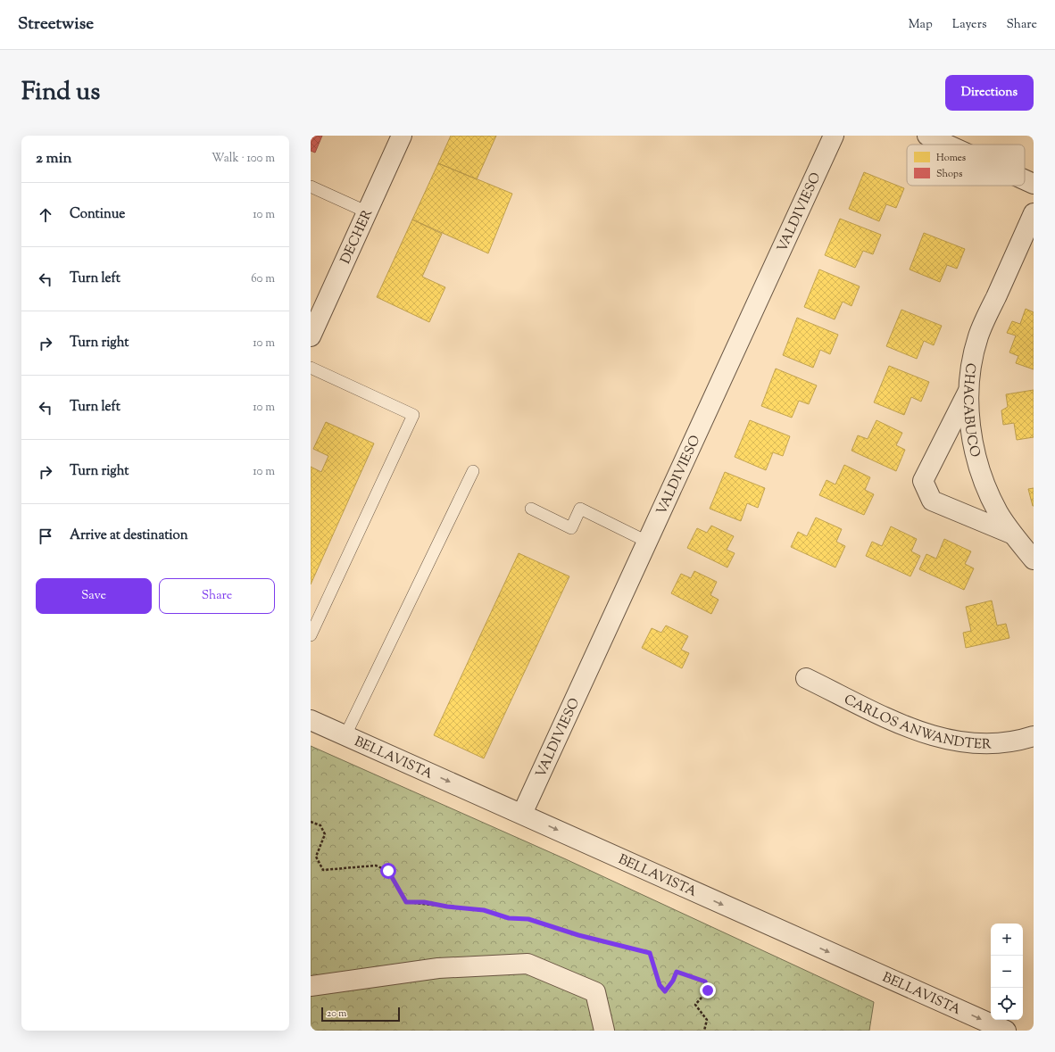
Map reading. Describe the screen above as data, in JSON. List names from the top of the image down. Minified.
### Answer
{"streets":{"street":["VALDIVIESO","DECHER","CHACABUCO","CARLOS ANWANDTER","BELLAVISTA"]},"crossings":[["VALDIVIESO","BELLAVISTA"]],"one_way":["BELLAVISTA"],"legend":["Homes","Shops"],"scale_bar":"20 m","page":{"header":"Streetwise","nav":["Map","Layers","Share"],"title":"Find us","buttons":["Directions",["Save","Share"]],"heading":["2 min","Walk · 100 m"],"list":[["Continue","10 m"],["Turn left","60 m"],["Turn right","10 m"],["Turn left","10 m"],["Turn right","10 m"],"Arrive at destination"],"map_buttons":["+","−"],"scale":"20 m"}}
